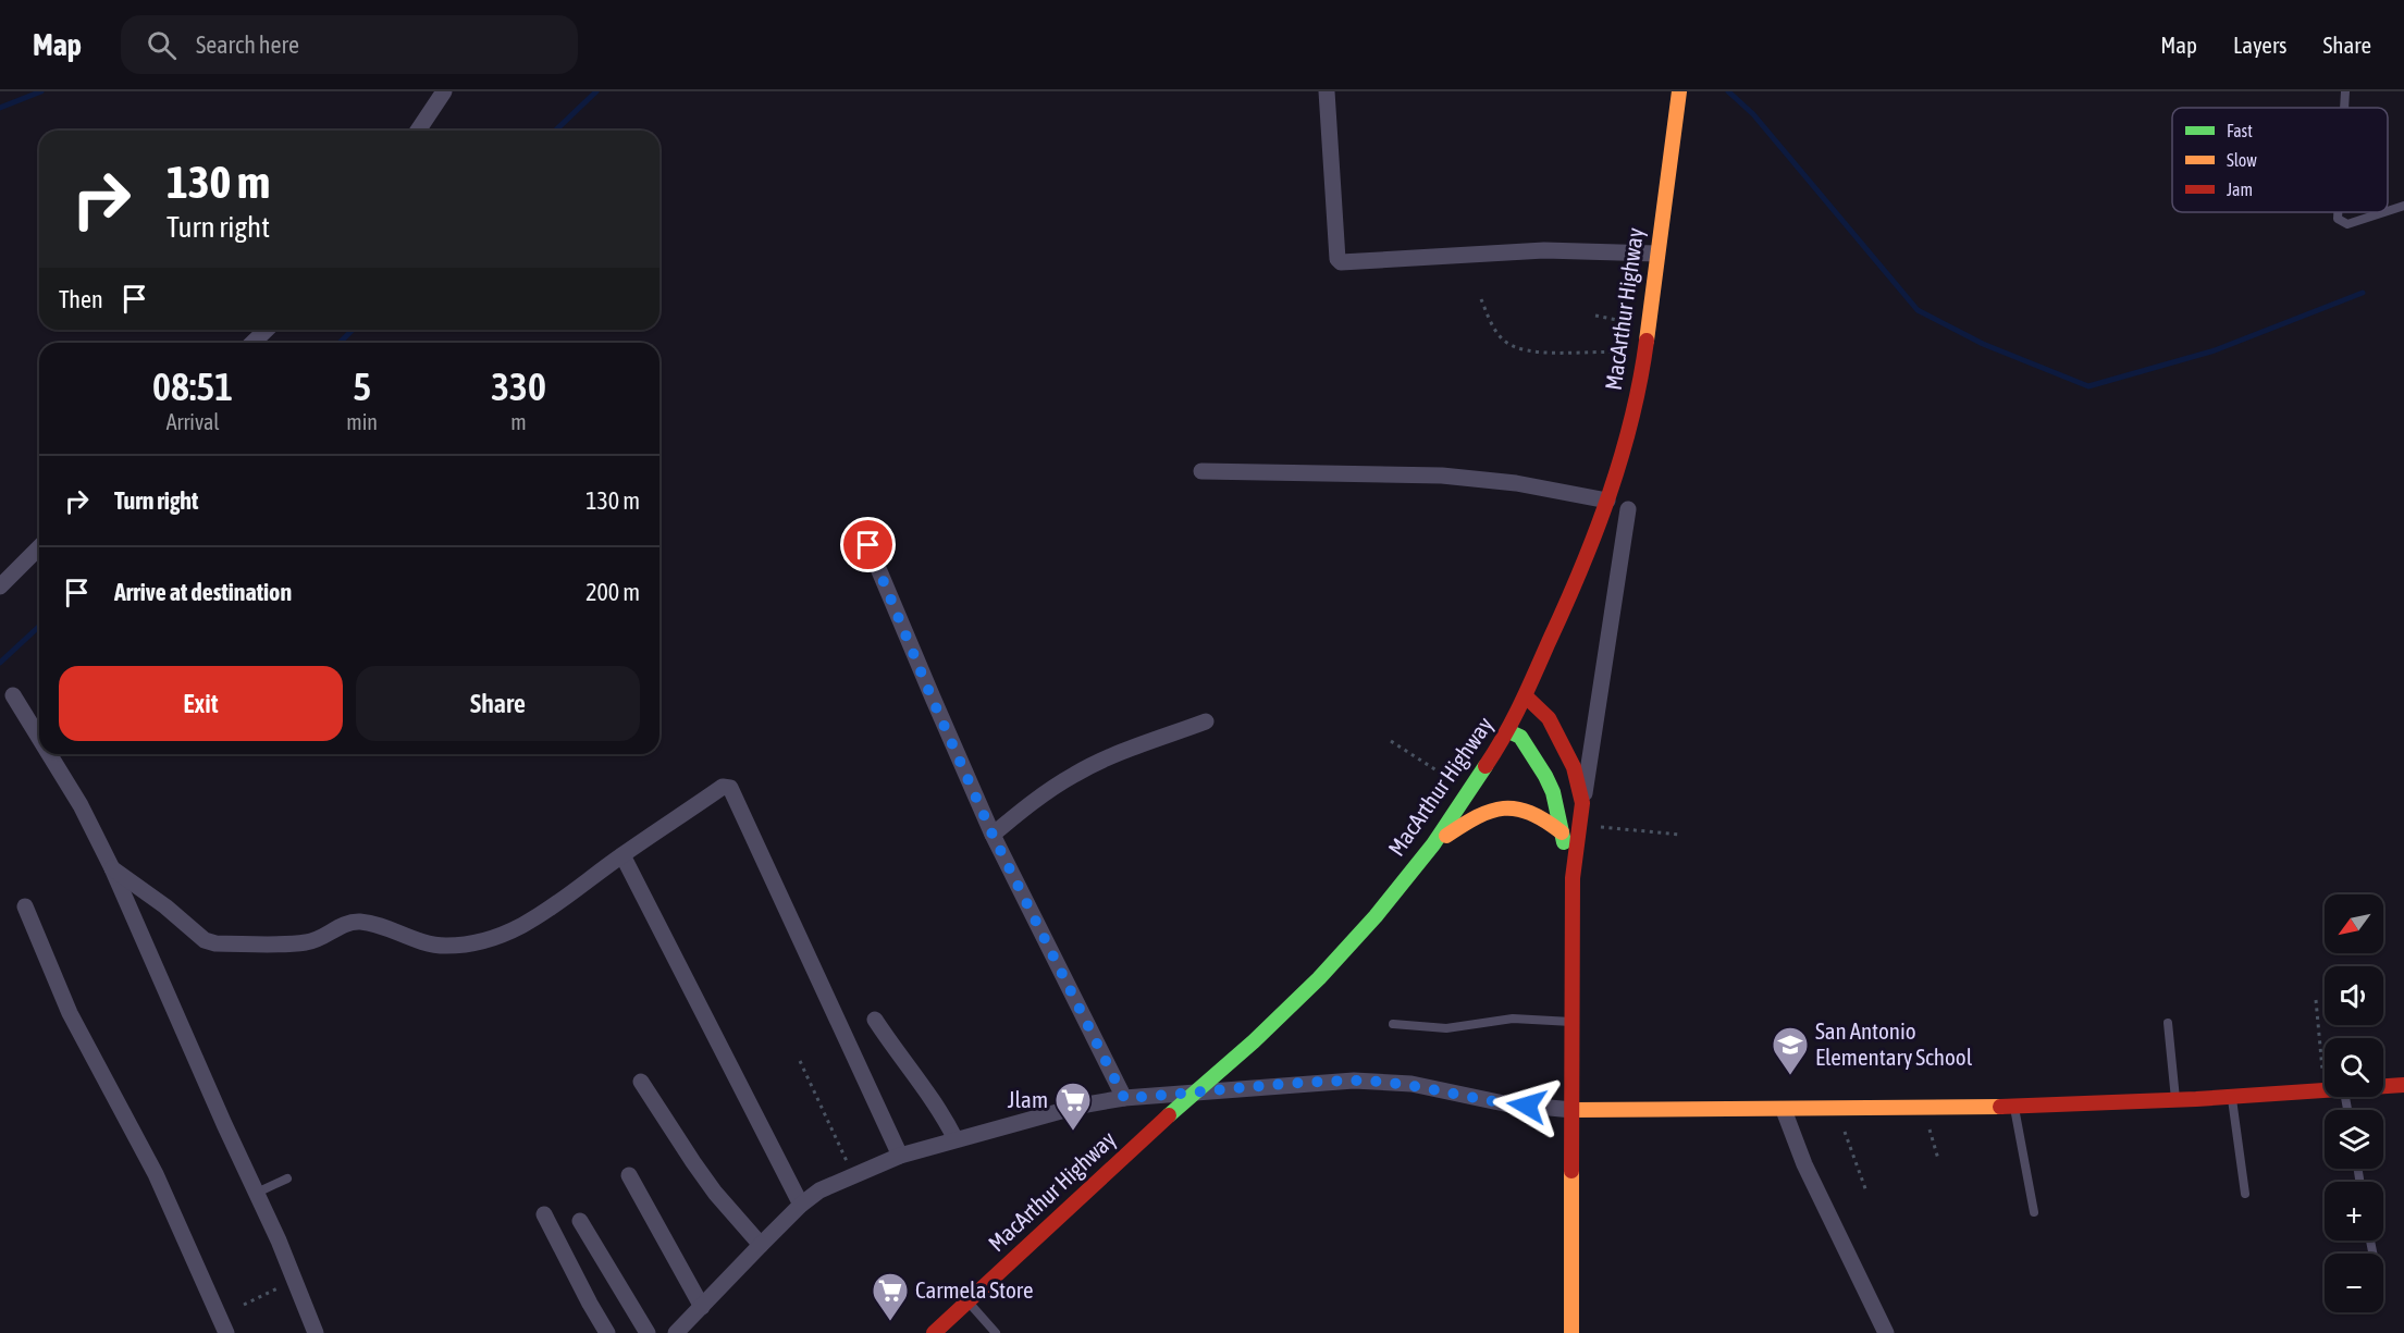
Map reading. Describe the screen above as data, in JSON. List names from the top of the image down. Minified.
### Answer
{"streets":{"main road":["MacArthur Highway"]},"places":{"school or university":["San Antonio Elementary School"],"supermarket":["Jlam","Carmela Store"]},"legend":["Fast","Slow","Jam"],"north":"bottom left","page":{"header":"Map","search":"Search here","nav":["Map","Layers","Share"],"turn":["130 m","Turn right"],"then":"Then","eta":["08:51","Arrival","5","min","330","m"],"list":[{"name":"Turn right","value":"130 m"},{"name":"Arrive at destination","value":"200 m"}],"buttons":["Exit","Share"],"map_buttons":["+","−"]}}
